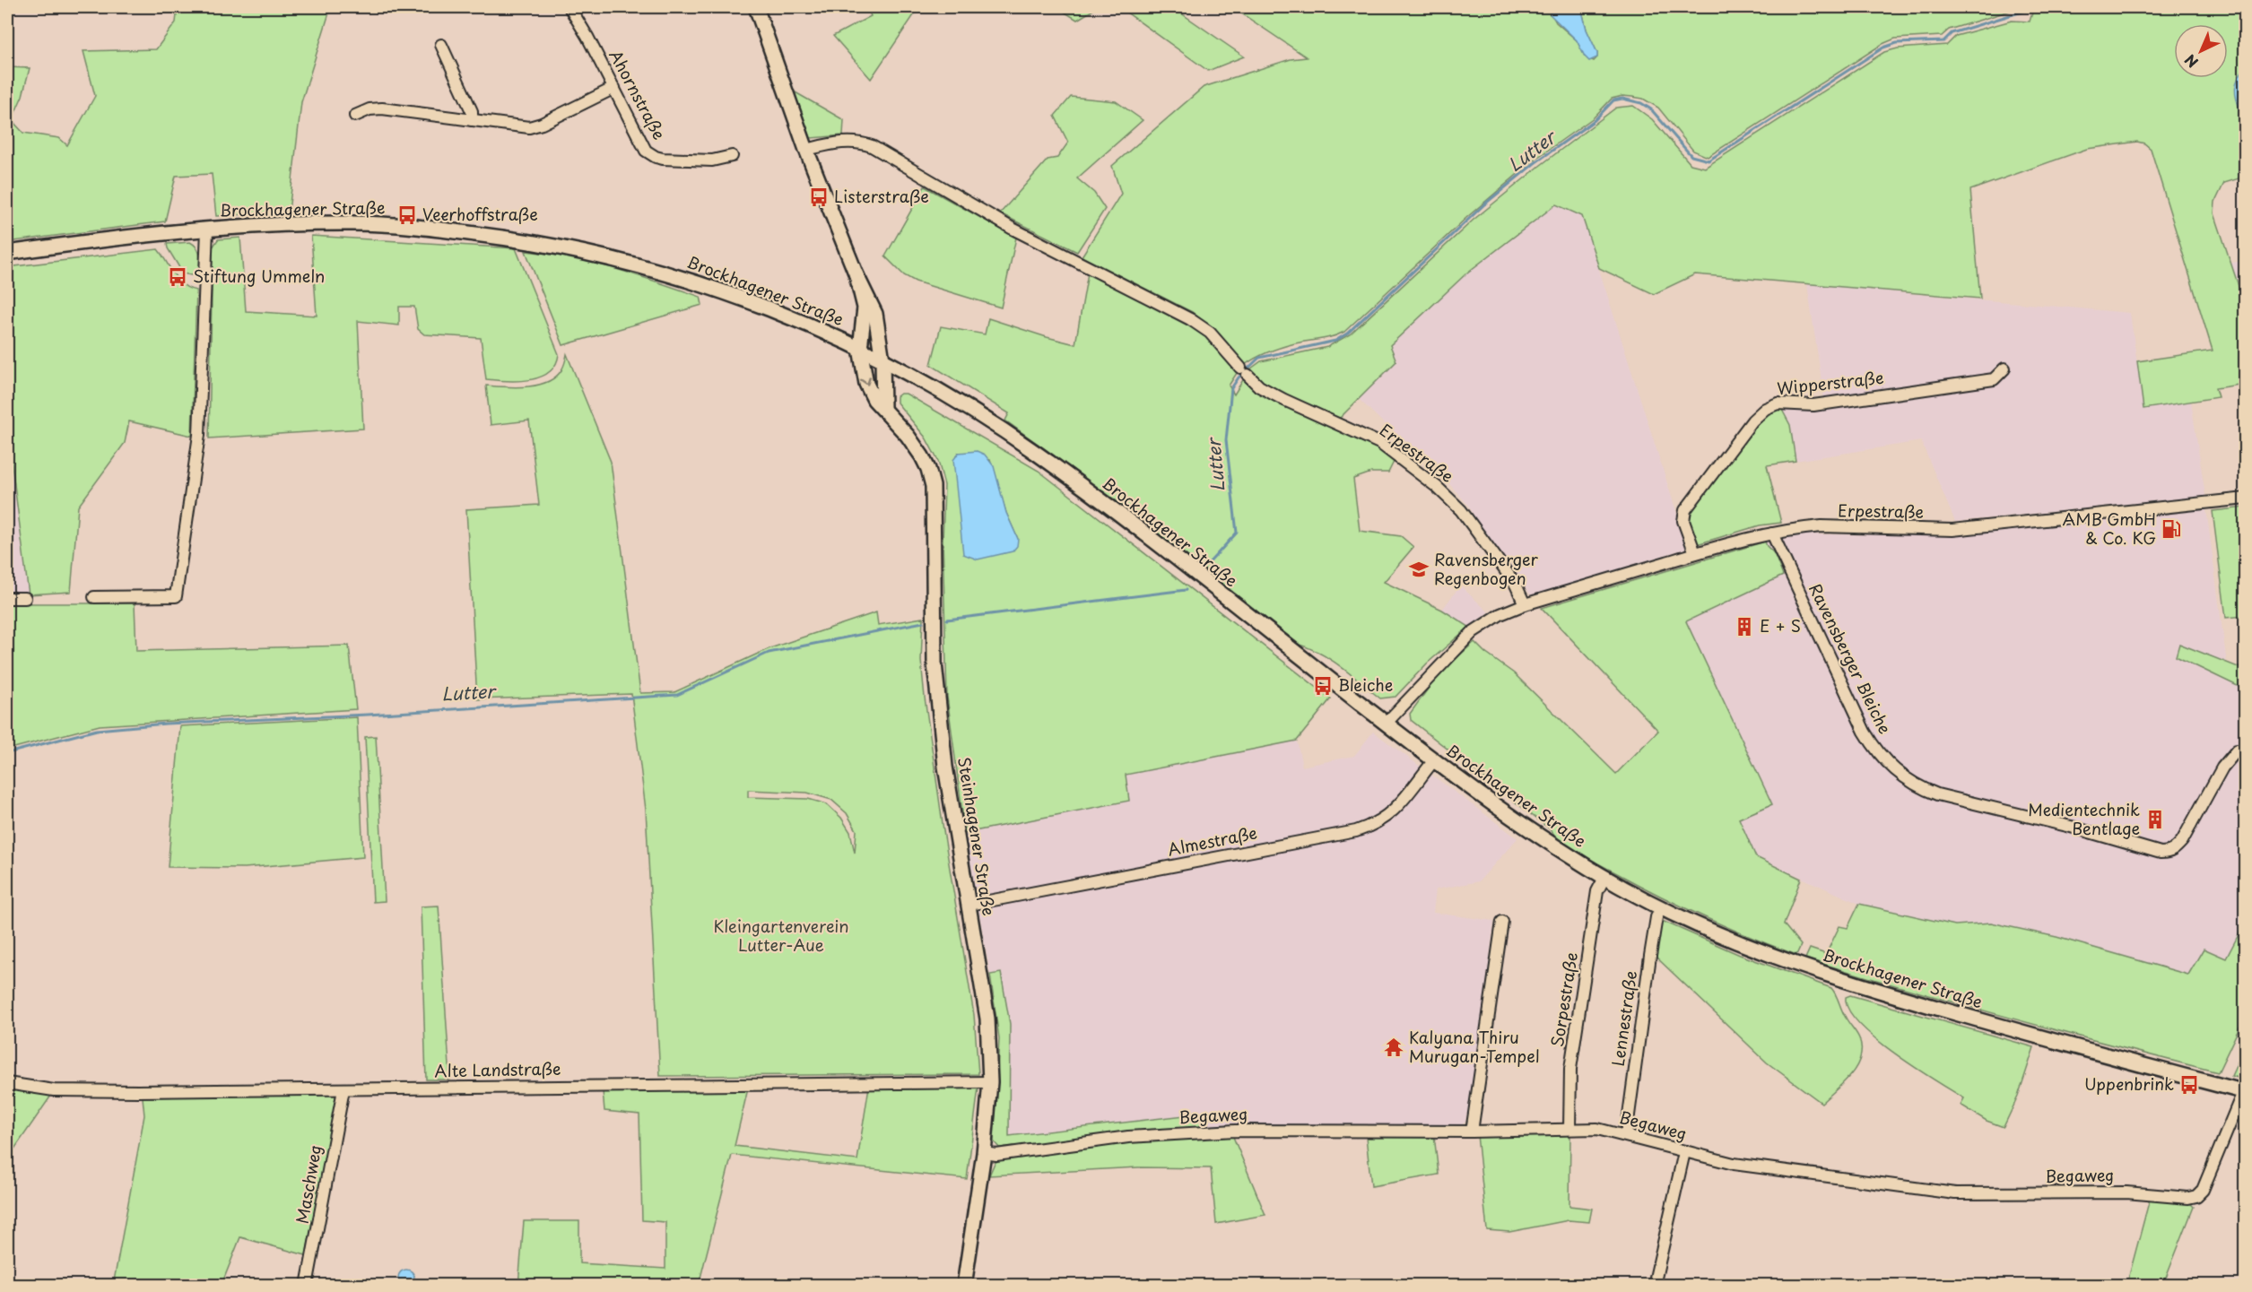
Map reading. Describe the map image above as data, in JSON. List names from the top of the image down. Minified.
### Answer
{"streets":{"main road":["Brockhagener Straße","Steinhagener Straße"],"street":["Ahornstraße","Wipperstraße","Erpestraße","Ravensberger Bleiche","Almestraße","Sorpestraße","Lennestraße","Alte Landstraße","Begaweg","Maschweg"]},"crossings":[["Brockhagener Straße","Erpestraße"],["Brockhagener Straße","Steinhagener Straße"],["Brockhagener Straße","Almestraße"],["Brockhagener Straße","Sorpestraße"],["Brockhagener Straße","Lennestraße"],["Brockhagener Straße","Begaweg"],["Wipperstraße","Erpestraße"],["Erpestraße","Ravensberger Bleiche"],["Erpestraße","Steinhagener Straße"],["Steinhagener Straße","Almestraße"],["Steinhagener Straße","Alte Landstraße"],["Steinhagener Straße","Begaweg"],["Sorpestraße","Begaweg"],["Lennestraße","Begaweg"],["Alte Landstraße","Maschweg"]],"water":["Lutter"],"parks":["Kleingartenverein Lutter-Aue"],"places":{"bus stop":["Listerstraße","Veerhoffstraße","Stiftung Ummeln","Bleiche","Uppenbrink"],"fuel station":["AMB GmbH & Co. KG"],"school or university":["Ravensberger Regenbogen"],"building":["E + S","Medientechnik Bentlage"],"temple":["Kalyana Thiru Murugan-Tempel"]},"north":"bottom left"}
